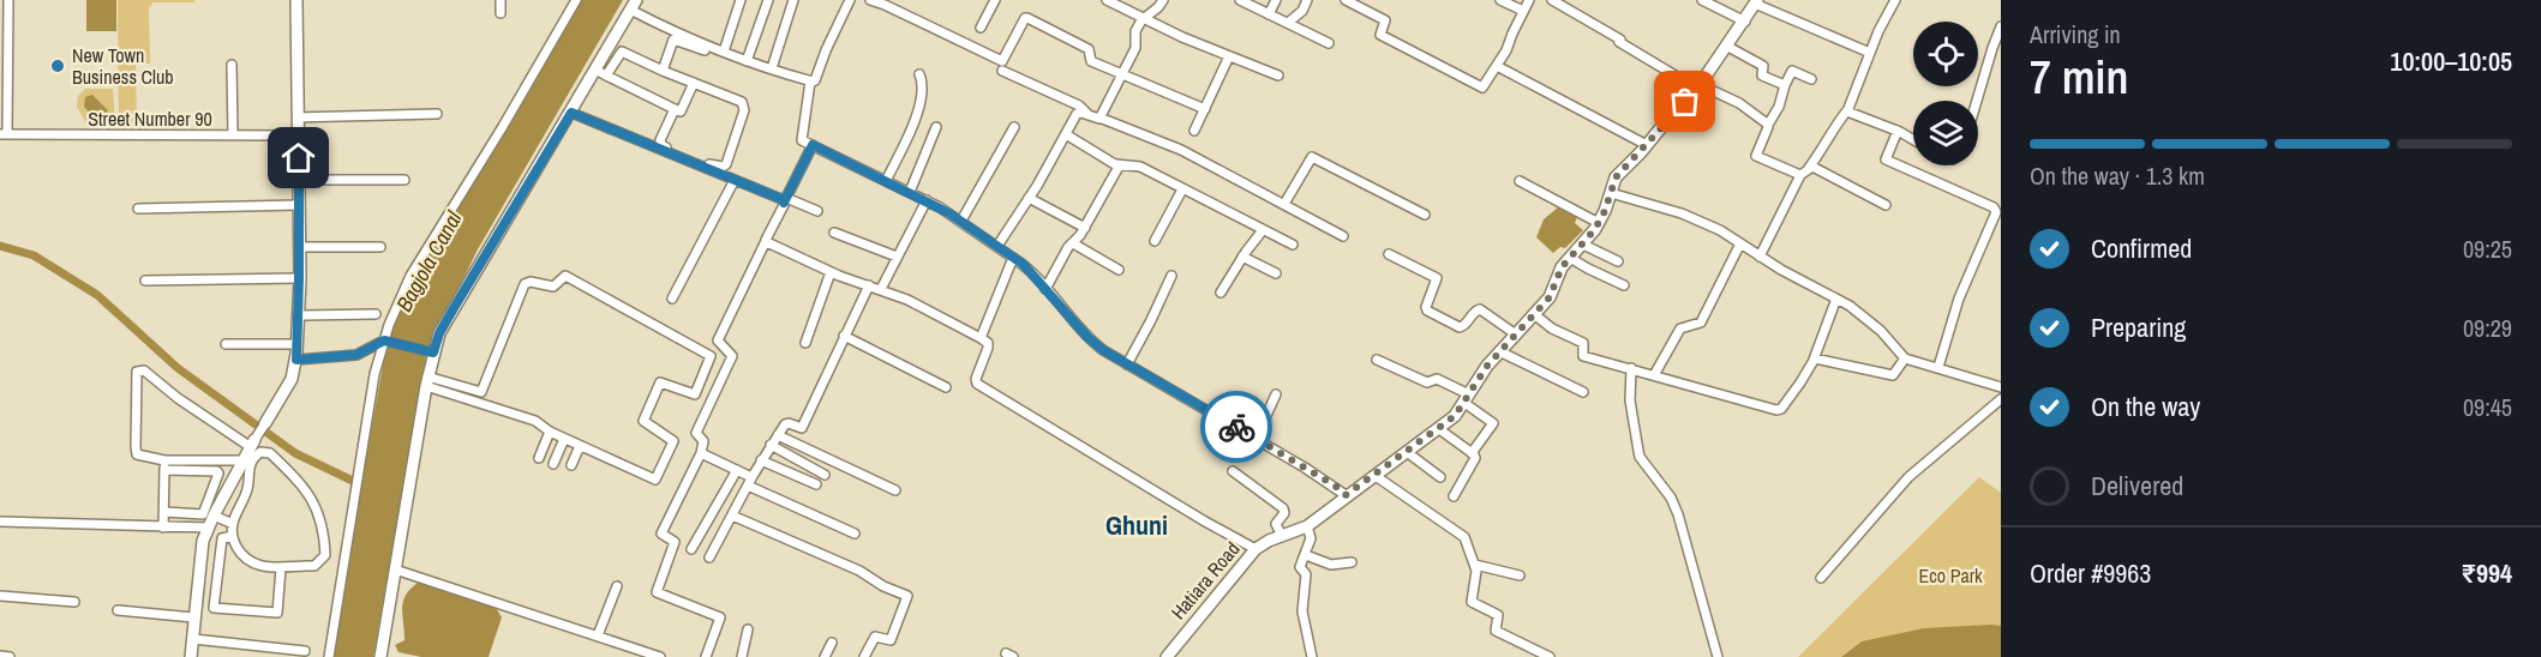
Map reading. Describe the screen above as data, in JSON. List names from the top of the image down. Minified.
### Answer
{"streets":{"street":["Street Number 90","Hatiara Road"]},"districts":["Ghuni"],"water":["Bagjola Canal"],"parks":["Eco Park"],"places":["New Town Business Club"],"page":{"heading":["7 min","Arriving in","10:00–10:05"],"panel":["Order #9963","₹994"],"bar":"On the way · 1.3 km","list":[["Confirmed","09:25"],["Preparing","09:29"],["On the way","09:45"],"Delivered"]}}
